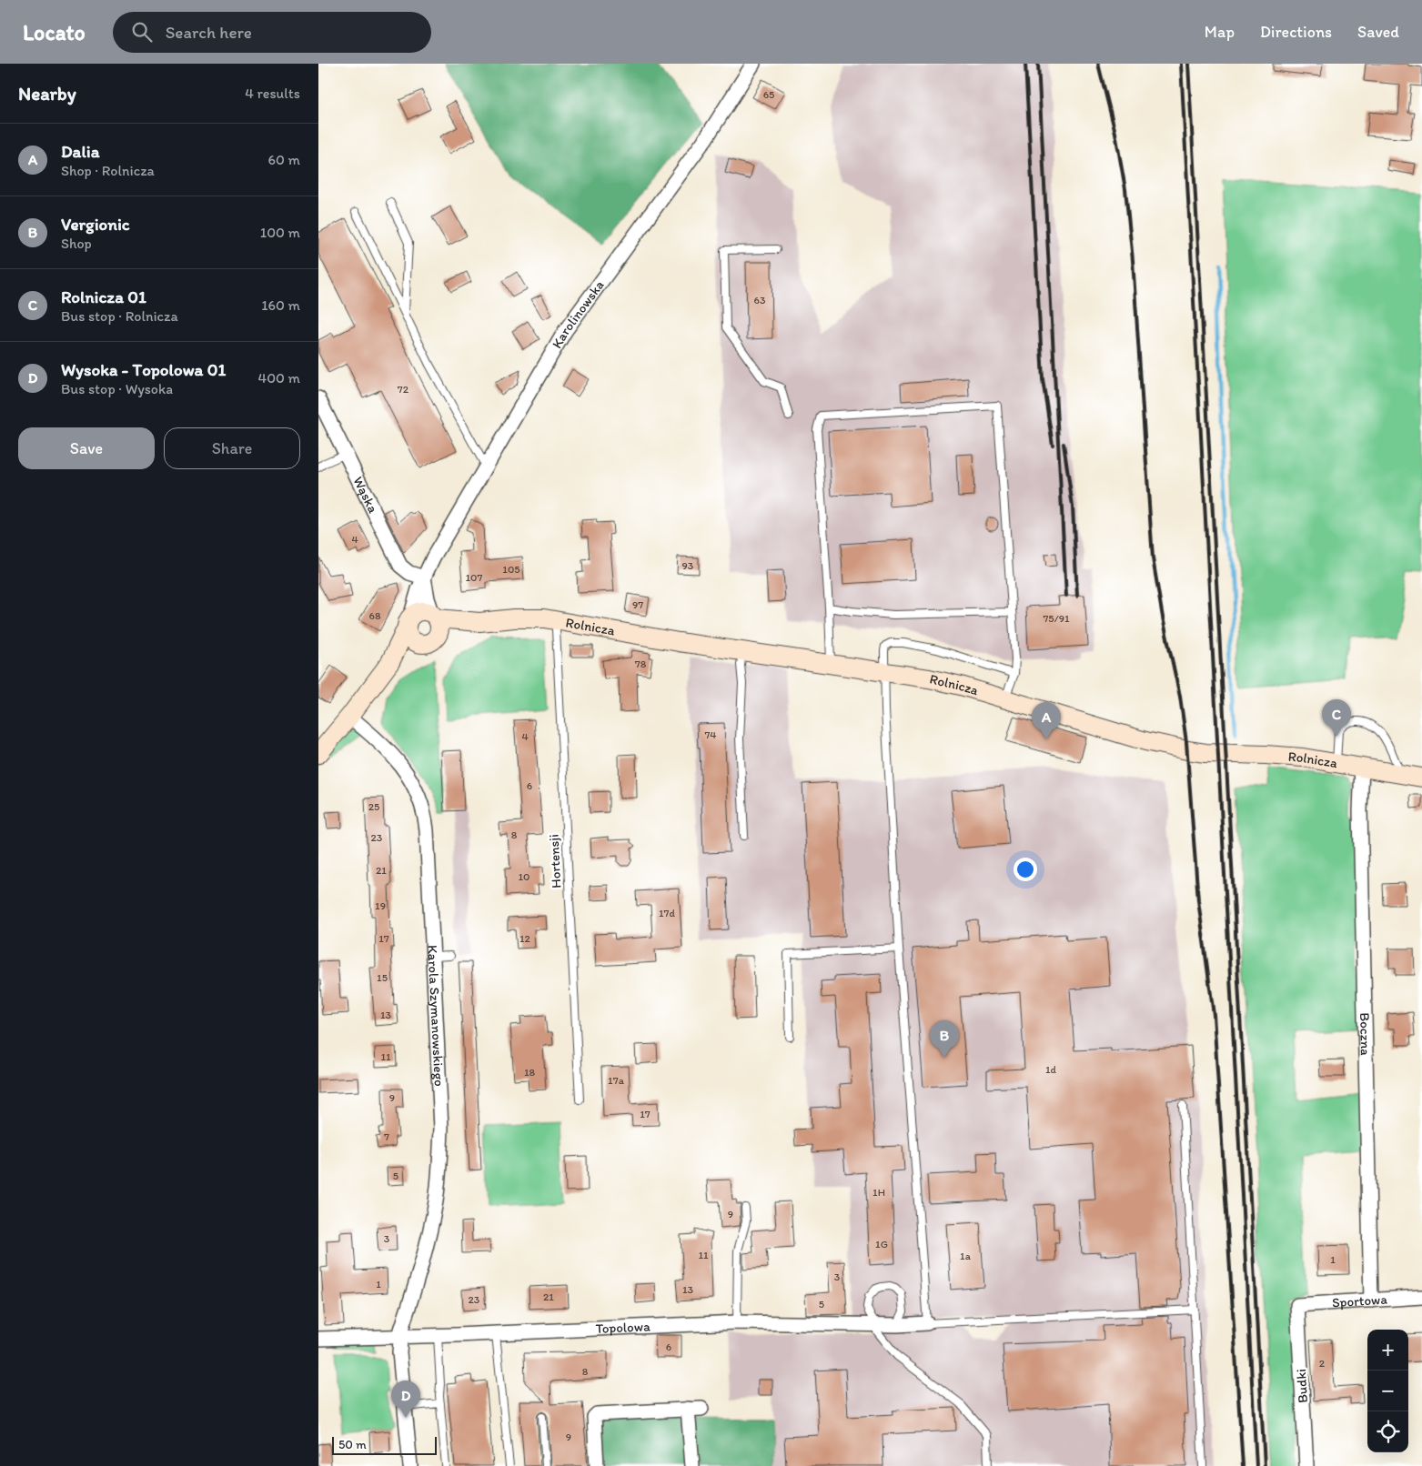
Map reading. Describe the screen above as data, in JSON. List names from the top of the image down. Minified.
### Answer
{"streets":{"street":["Karolinowska","Wąska","Rolnicza","Karola Szymanowskiego","Boczna","Sportowa","Topolowa","Budki"],"lane":["Hortensji"]},"crossings":[["Karolinowska","Wąska"],["Karolinowska","Rolnicza"],["Karolinowska","Karola Szymanowskiego"],["Rolnicza","Hortensji"],["Rolnicza","Boczna"],["Karola Szymanowskiego","Topolowa"],["Boczna","Sportowa"],["Sportowa","Budki"]],"house_numbers":["65","63","72","4","93","105","107","97","68","75/91","78","74","4","6","25","8","23","21","10","19","17d","17","12","15","13","11","1d","18","17a","9","17","7","5","1H","9","3","1G","11","1a","1","3","1","13","21","23","5","6","2","8","9"],"scale_bar":"50 m","page":{"header":"Locato","search":"Search here","nav":["Map","Directions","Saved"],"heading":["Nearby","4 results"],"list":[{"mark":"A","name":"Dalia","note":"Shop · Rolnicza","value":"60 m"},{"mark":"B","name":"Vergionic","note":"Shop","value":"100 m"},{"mark":"C","name":"Rolnicza 01","note":"Bus stop · Rolnicza","value":"160 m"},{"mark":"D","name":"Wysoka - Topolowa 01","note":"Bus stop · Wysoka","value":"400 m"}],"buttons":["Save","Share"],"pins":["C","A","B","D"],"map_buttons":["+","−"],"scale":"50 m"}}
